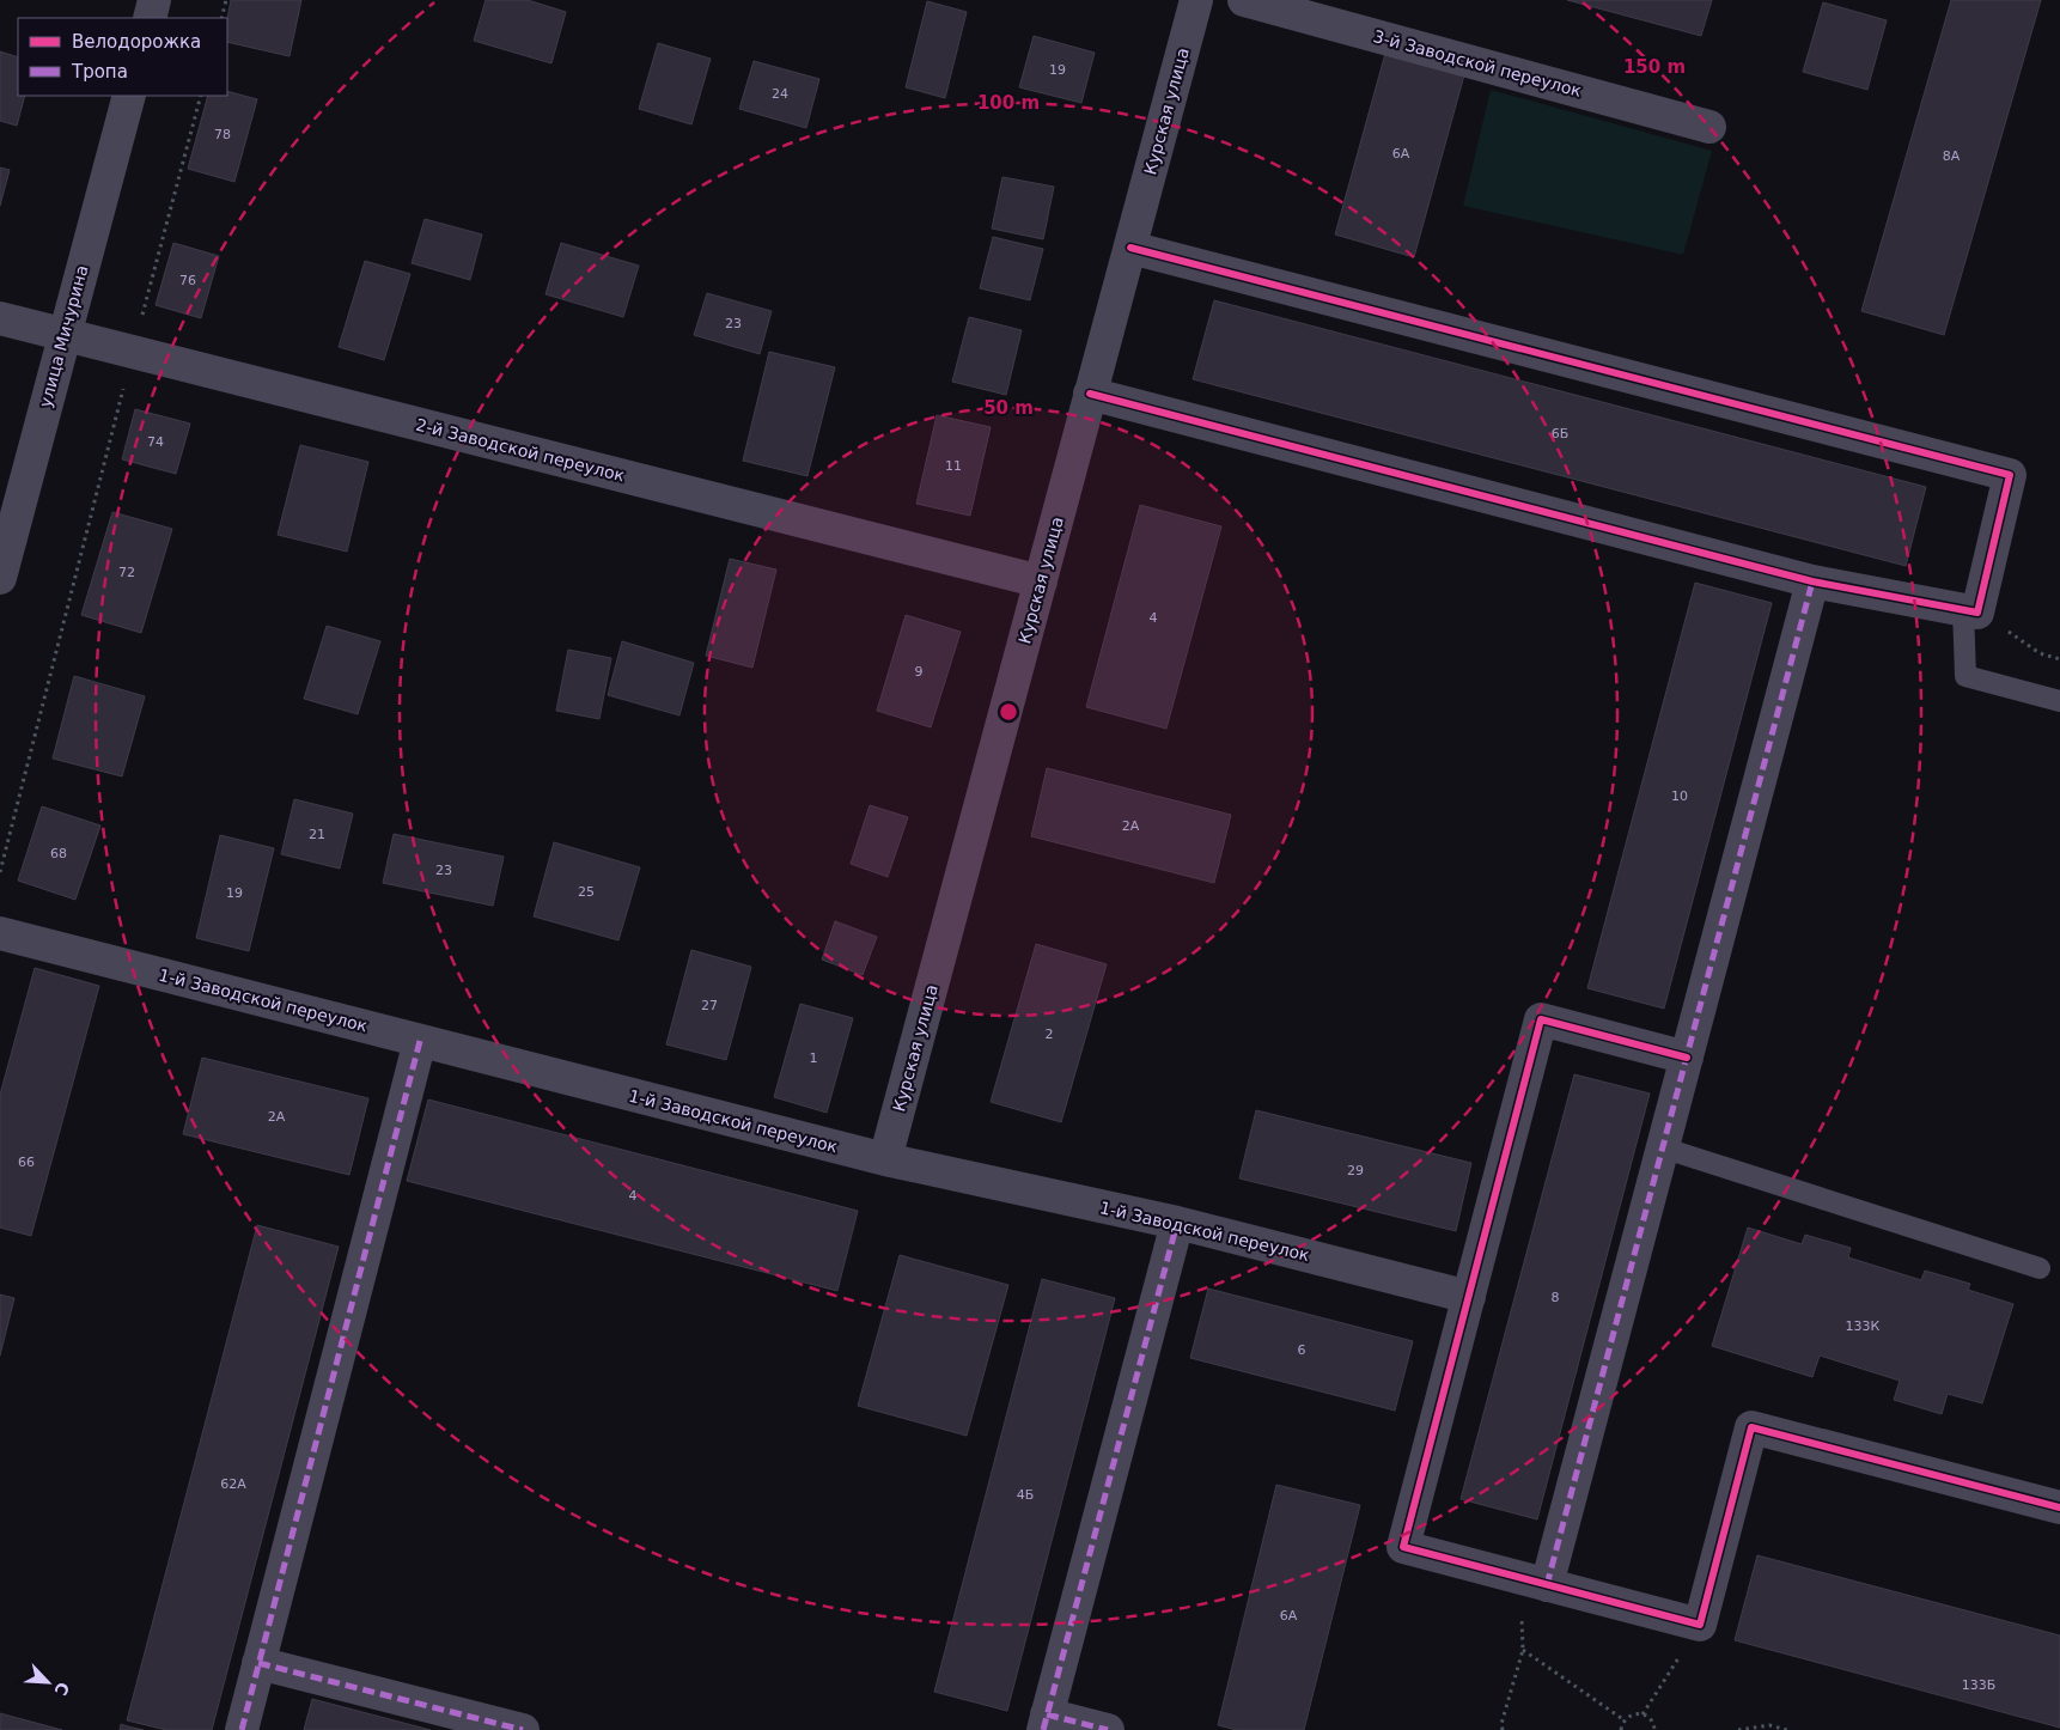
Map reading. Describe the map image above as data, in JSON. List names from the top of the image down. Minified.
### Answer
{"streets":{"street":["3-й Заводской переулок","Курская улица","улица Мичурина","2-й Заводской переулок","1-й Заводской переулок"]},"crossings":[["Курская улица","2-й Заводской переулок"],["Курская улица","1-й Заводской переулок"],["улица Мичурина","2-й Заводской переулок"]],"house_numbers":["19","24","78","6А","8А","76","23","6Б","74","11","72","4","9","10","2А","21","68","23","25","19","27","2","1","2А","66","29","4","8","133К","6","62А","4Б","6А","133Б"],"legend":["Велодорожка","Тропа"],"north":"bottom right","rings":["150 m","100 m","50 m"]}
